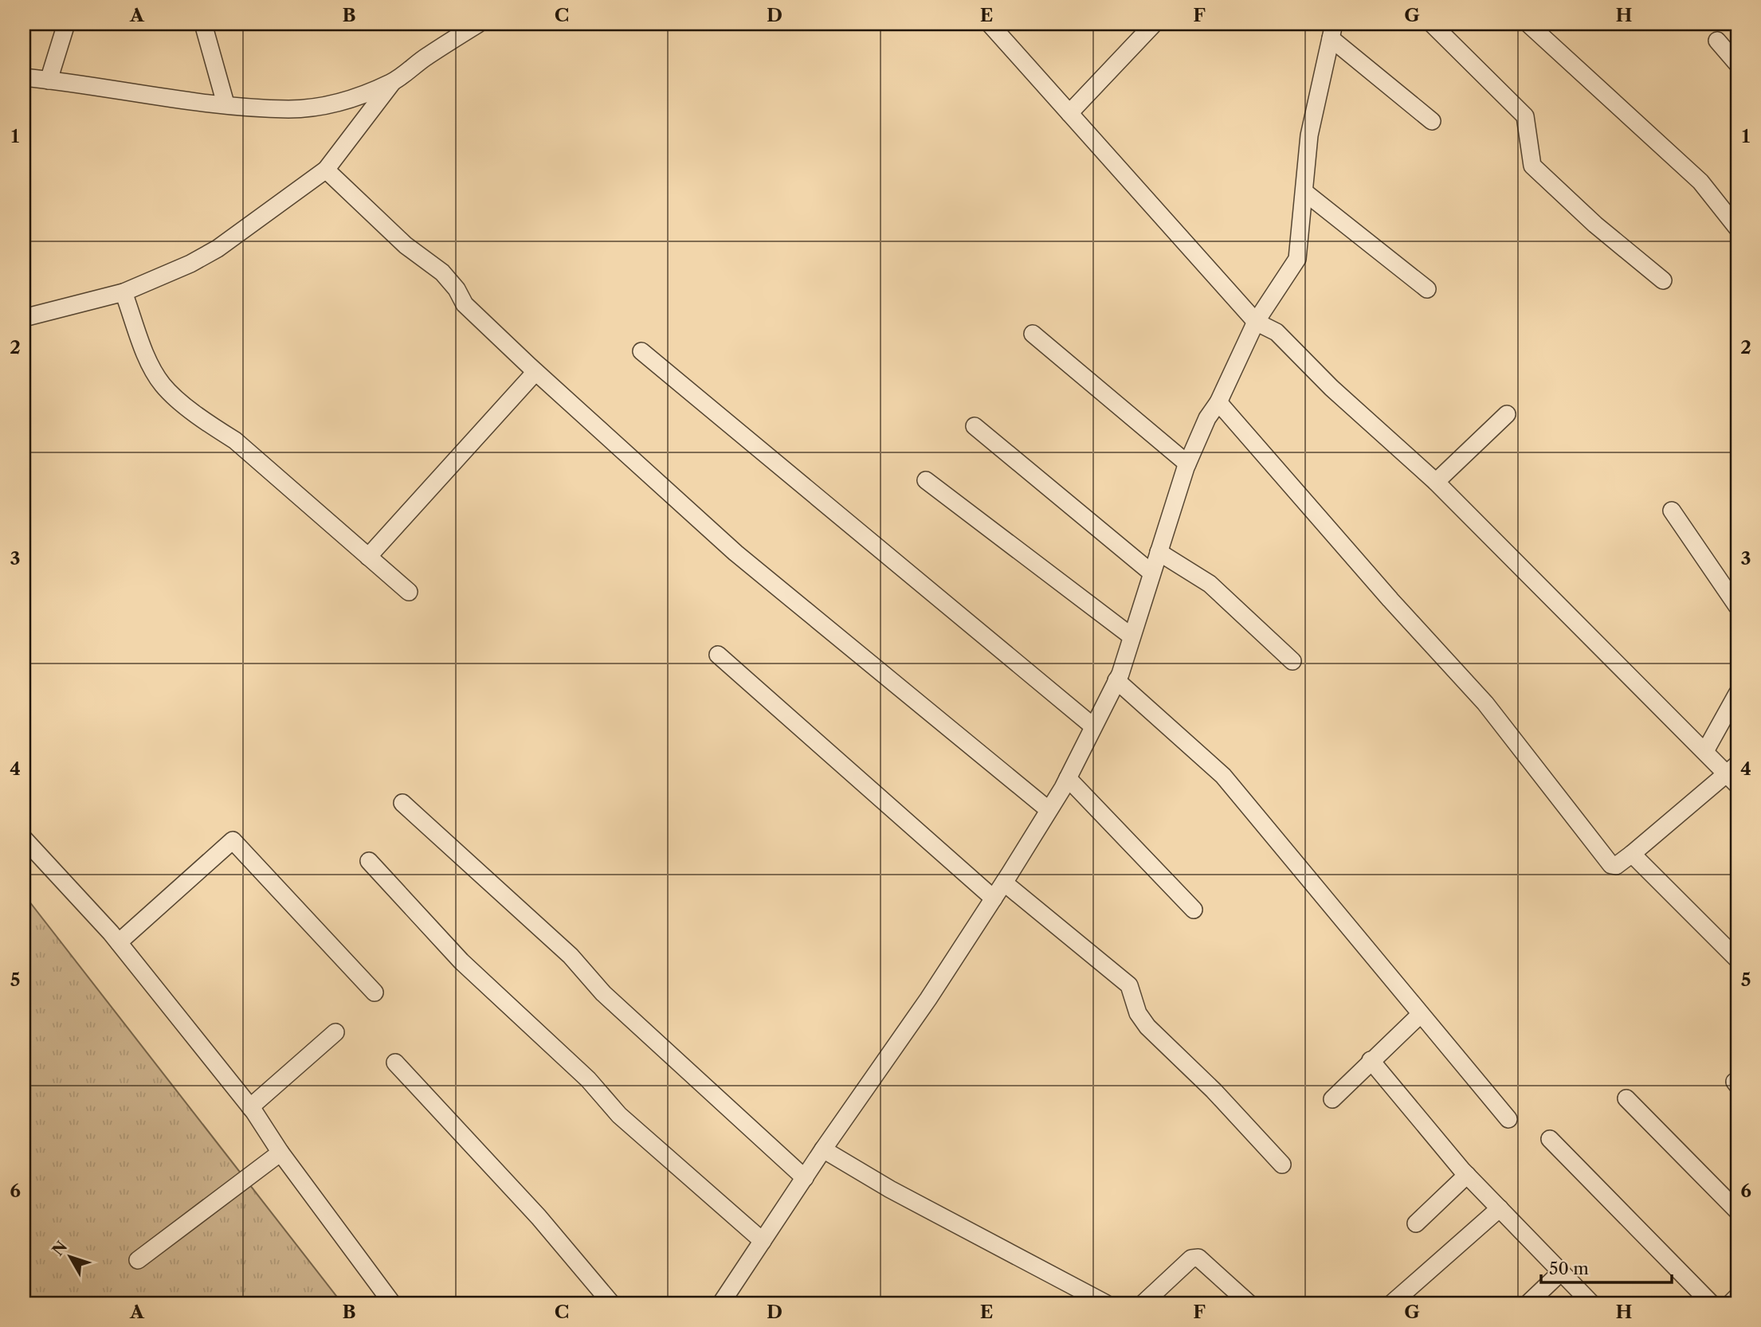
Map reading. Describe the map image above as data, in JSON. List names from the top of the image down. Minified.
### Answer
{"scale_bar":"50 m","north":"top left","grid":{"columns":["A","B","C","D","E","F","G","H"],"rows":["1","2","3","4","5","6"]}}
